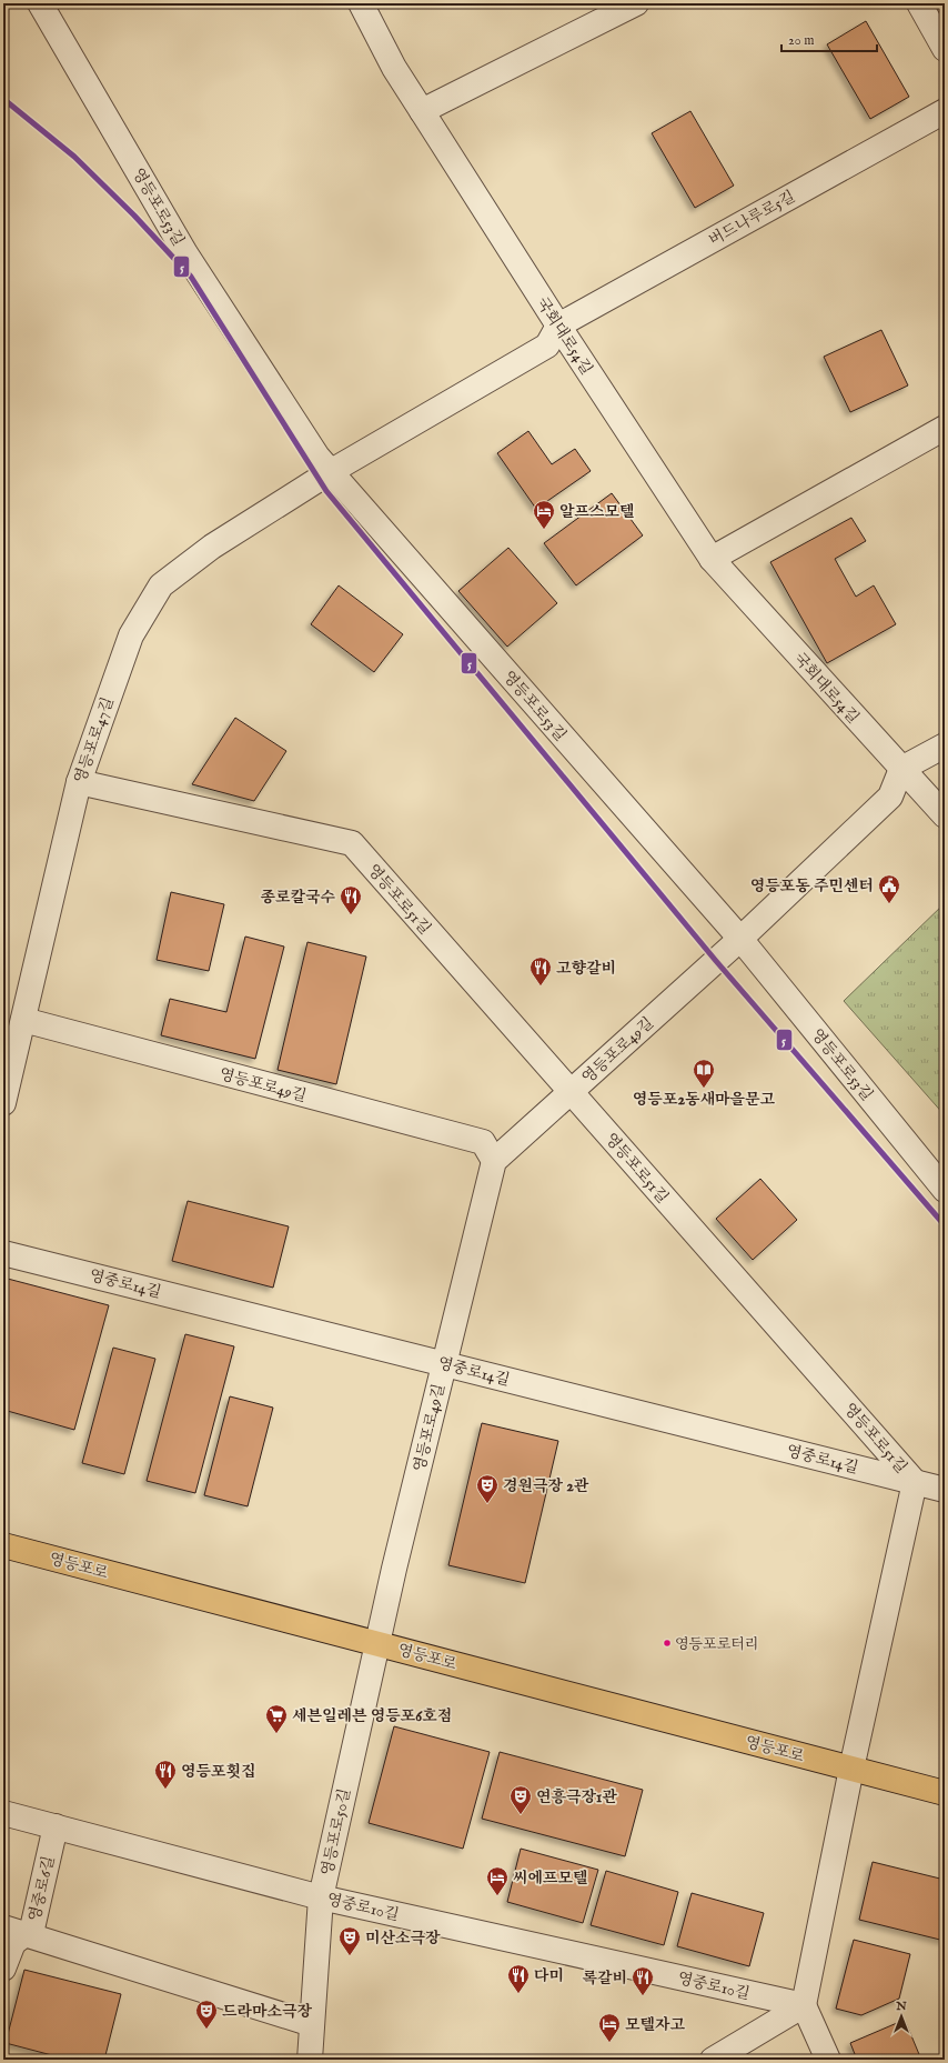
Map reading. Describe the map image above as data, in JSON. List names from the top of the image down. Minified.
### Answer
{"streets":{"main road":["영등포로"],"street":["영등포로53길","버드나루로5길","국회대로54길","영등포로47길","영등포로51길","영등포로49길","영중로14길","영등포로50길","영중로6길","영중로10길"]},"crossings":[["영등포로53길","영등포로47길"],["영등포로53길","영등포로49길"],["버드나루로5길","국회대로54길"],["영등포로47길","영등포로51길"],["영등포로47길","영등포로49길"],["영등포로51길","영등포로49길"],["영등포로51길","영중로14길"],["영등포로51길","영등포로"],["영등포로49길","영중로14길"],["영등포로49길","영등포로"],["영등포로49길","영등포로50길"],["영등포로","영등포로50길"],["영등포로50길","영중로10길"],["영중로6길","영중로10길"]],"places":{"hotel":["알프스모텔","씨에프모텔","모텔자고"],"public building":["영등포동 주민센터"],"restaurant":["종로칼국수","고향갈비","영등포횟집","다미","록갈비"],"library":["영등포2동새마을문고"],"theatre":["경원극장 2관","연흥극장1관","미산소극장","드라마소극장"],"other":["영등포로터리"],"supermarket":["세븐일레븐 영등포6호점"]},"lines":["transit line 5"],"scale_bar":"20 m","north":"top"}
